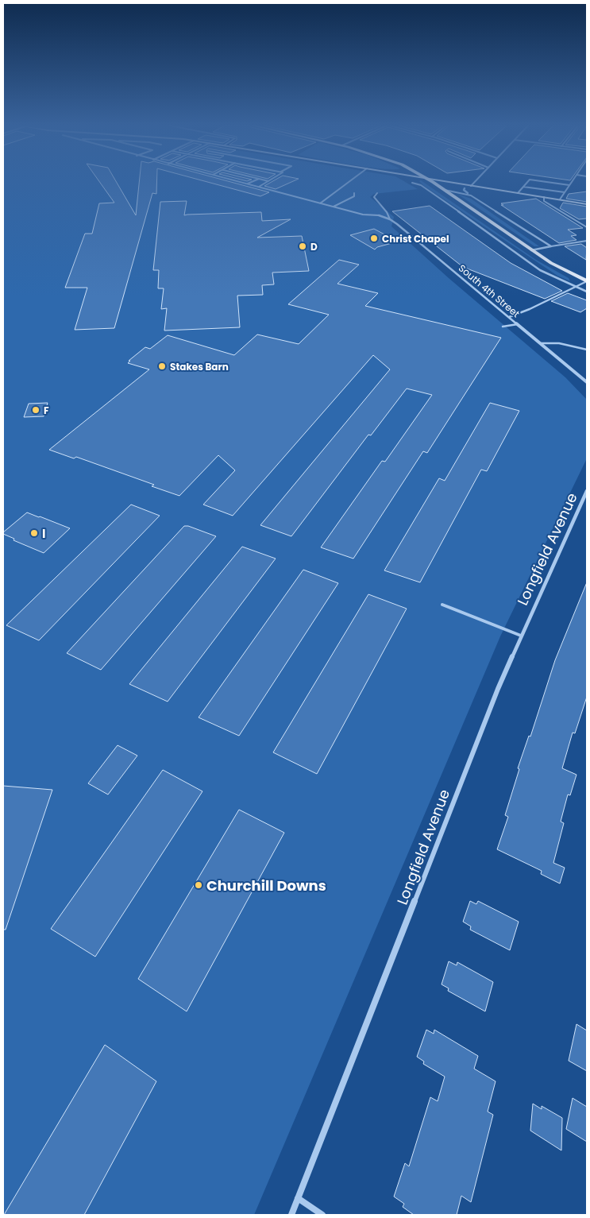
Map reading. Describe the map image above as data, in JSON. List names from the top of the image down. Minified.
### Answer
{"streets":{"street":["South 4th Street","Longfield Avenue"]},"places":["Christ Chapel","D","Stakes Barn","F","I","Churchill Downs"]}
